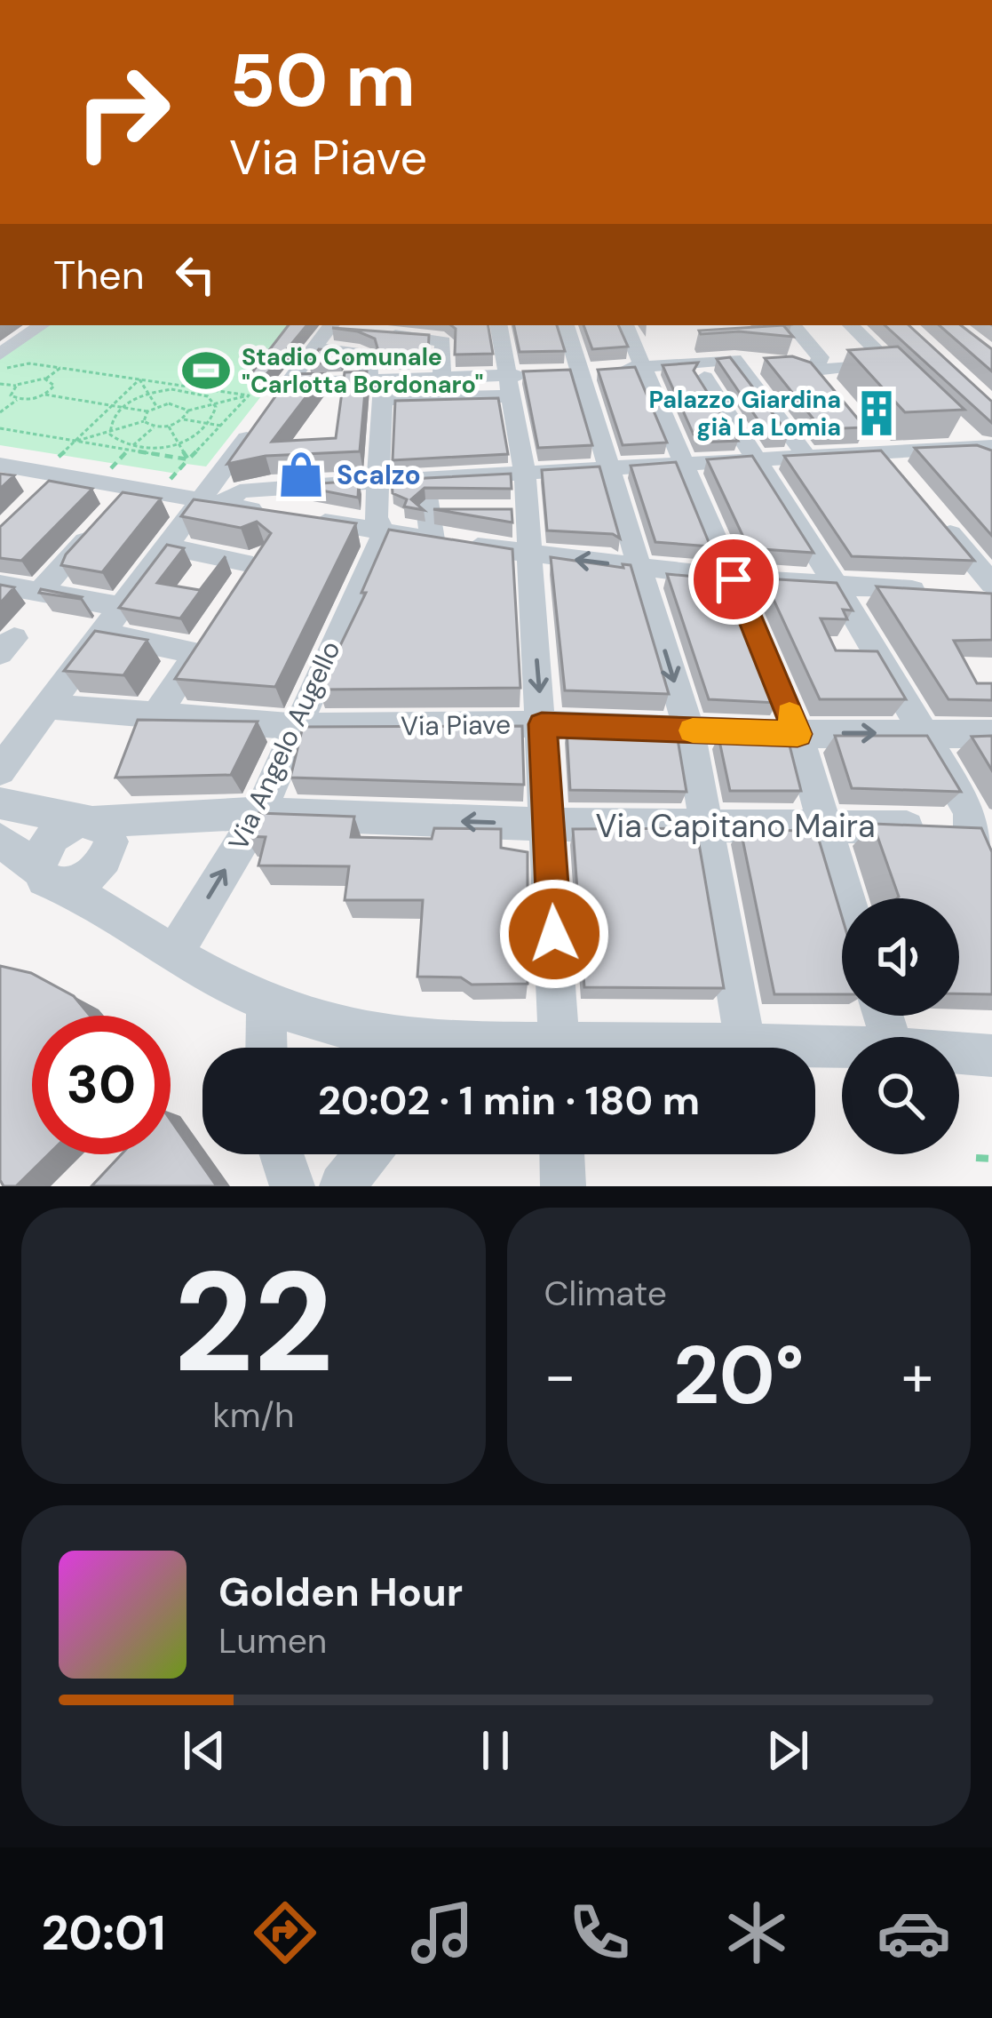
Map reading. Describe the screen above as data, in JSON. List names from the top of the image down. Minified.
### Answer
{"streets":{"street":["Via Piave","Via Angelo Augello","Via Capitano Maira"]},"crossings":[["Via Piave","Via Angelo Augello"],["Via Angelo Augello","Via Capitano Maira"]],"places":{"sports":["Stadio Comunale \"Carlotta Bordonaro\""],"building":["Palazzo Giardina già La Lomia"],"shop":["Scalzo"]},"page":{"turn":["50 m","Via Piave"],"then":"Then","limit":"30","trip":"20:02 · 1 min · 180 m","tile":[["22","km/h"],"Climate"],"heat":["−","20°","+"],"song":["Golden Hour","Lumen"],"tabs":"20:01"}}
